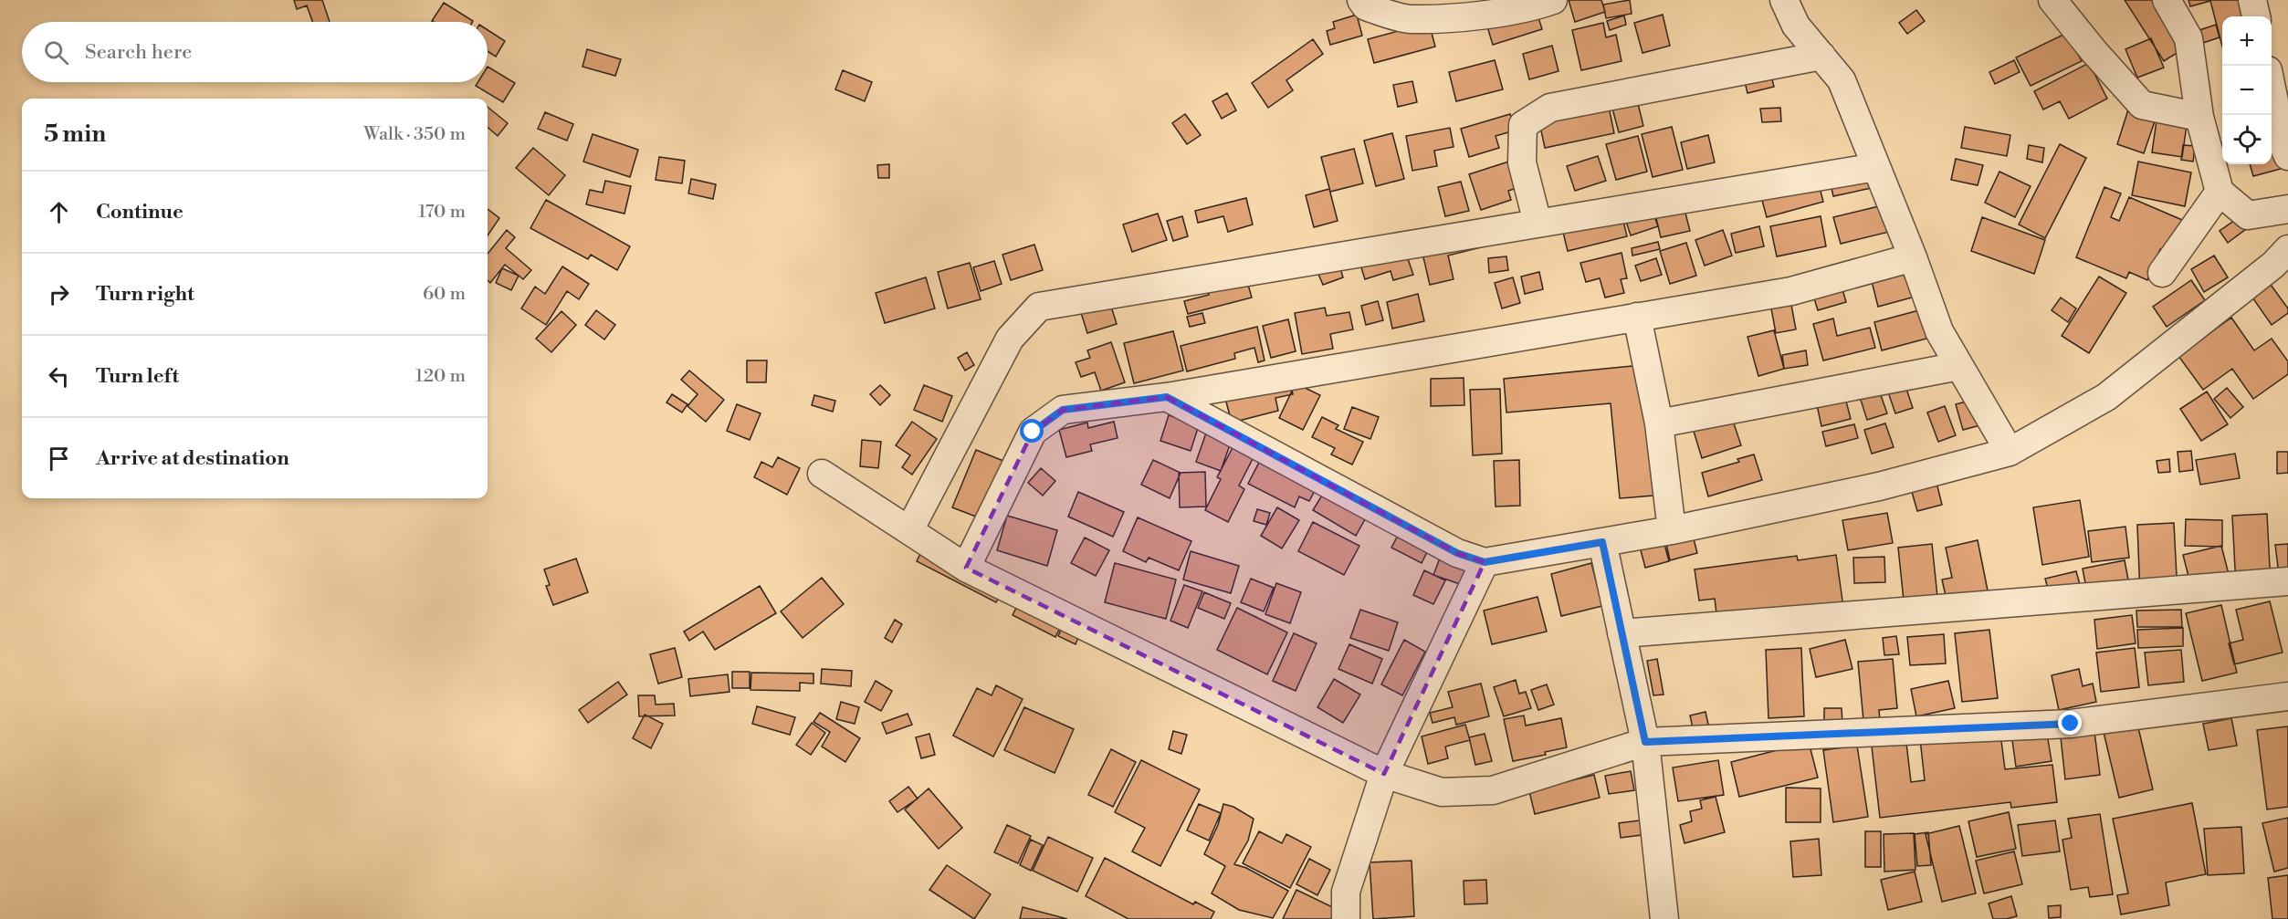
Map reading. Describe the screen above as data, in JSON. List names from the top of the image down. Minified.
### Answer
{"page":{"map_buttons":["+","−"],"search":"Search here","heading":["5 min","Walk · 350 m"],"list":[["Continue","170 m"],["Turn right","60 m"],["Turn left","120 m"],"Arrive at destination"]}}
